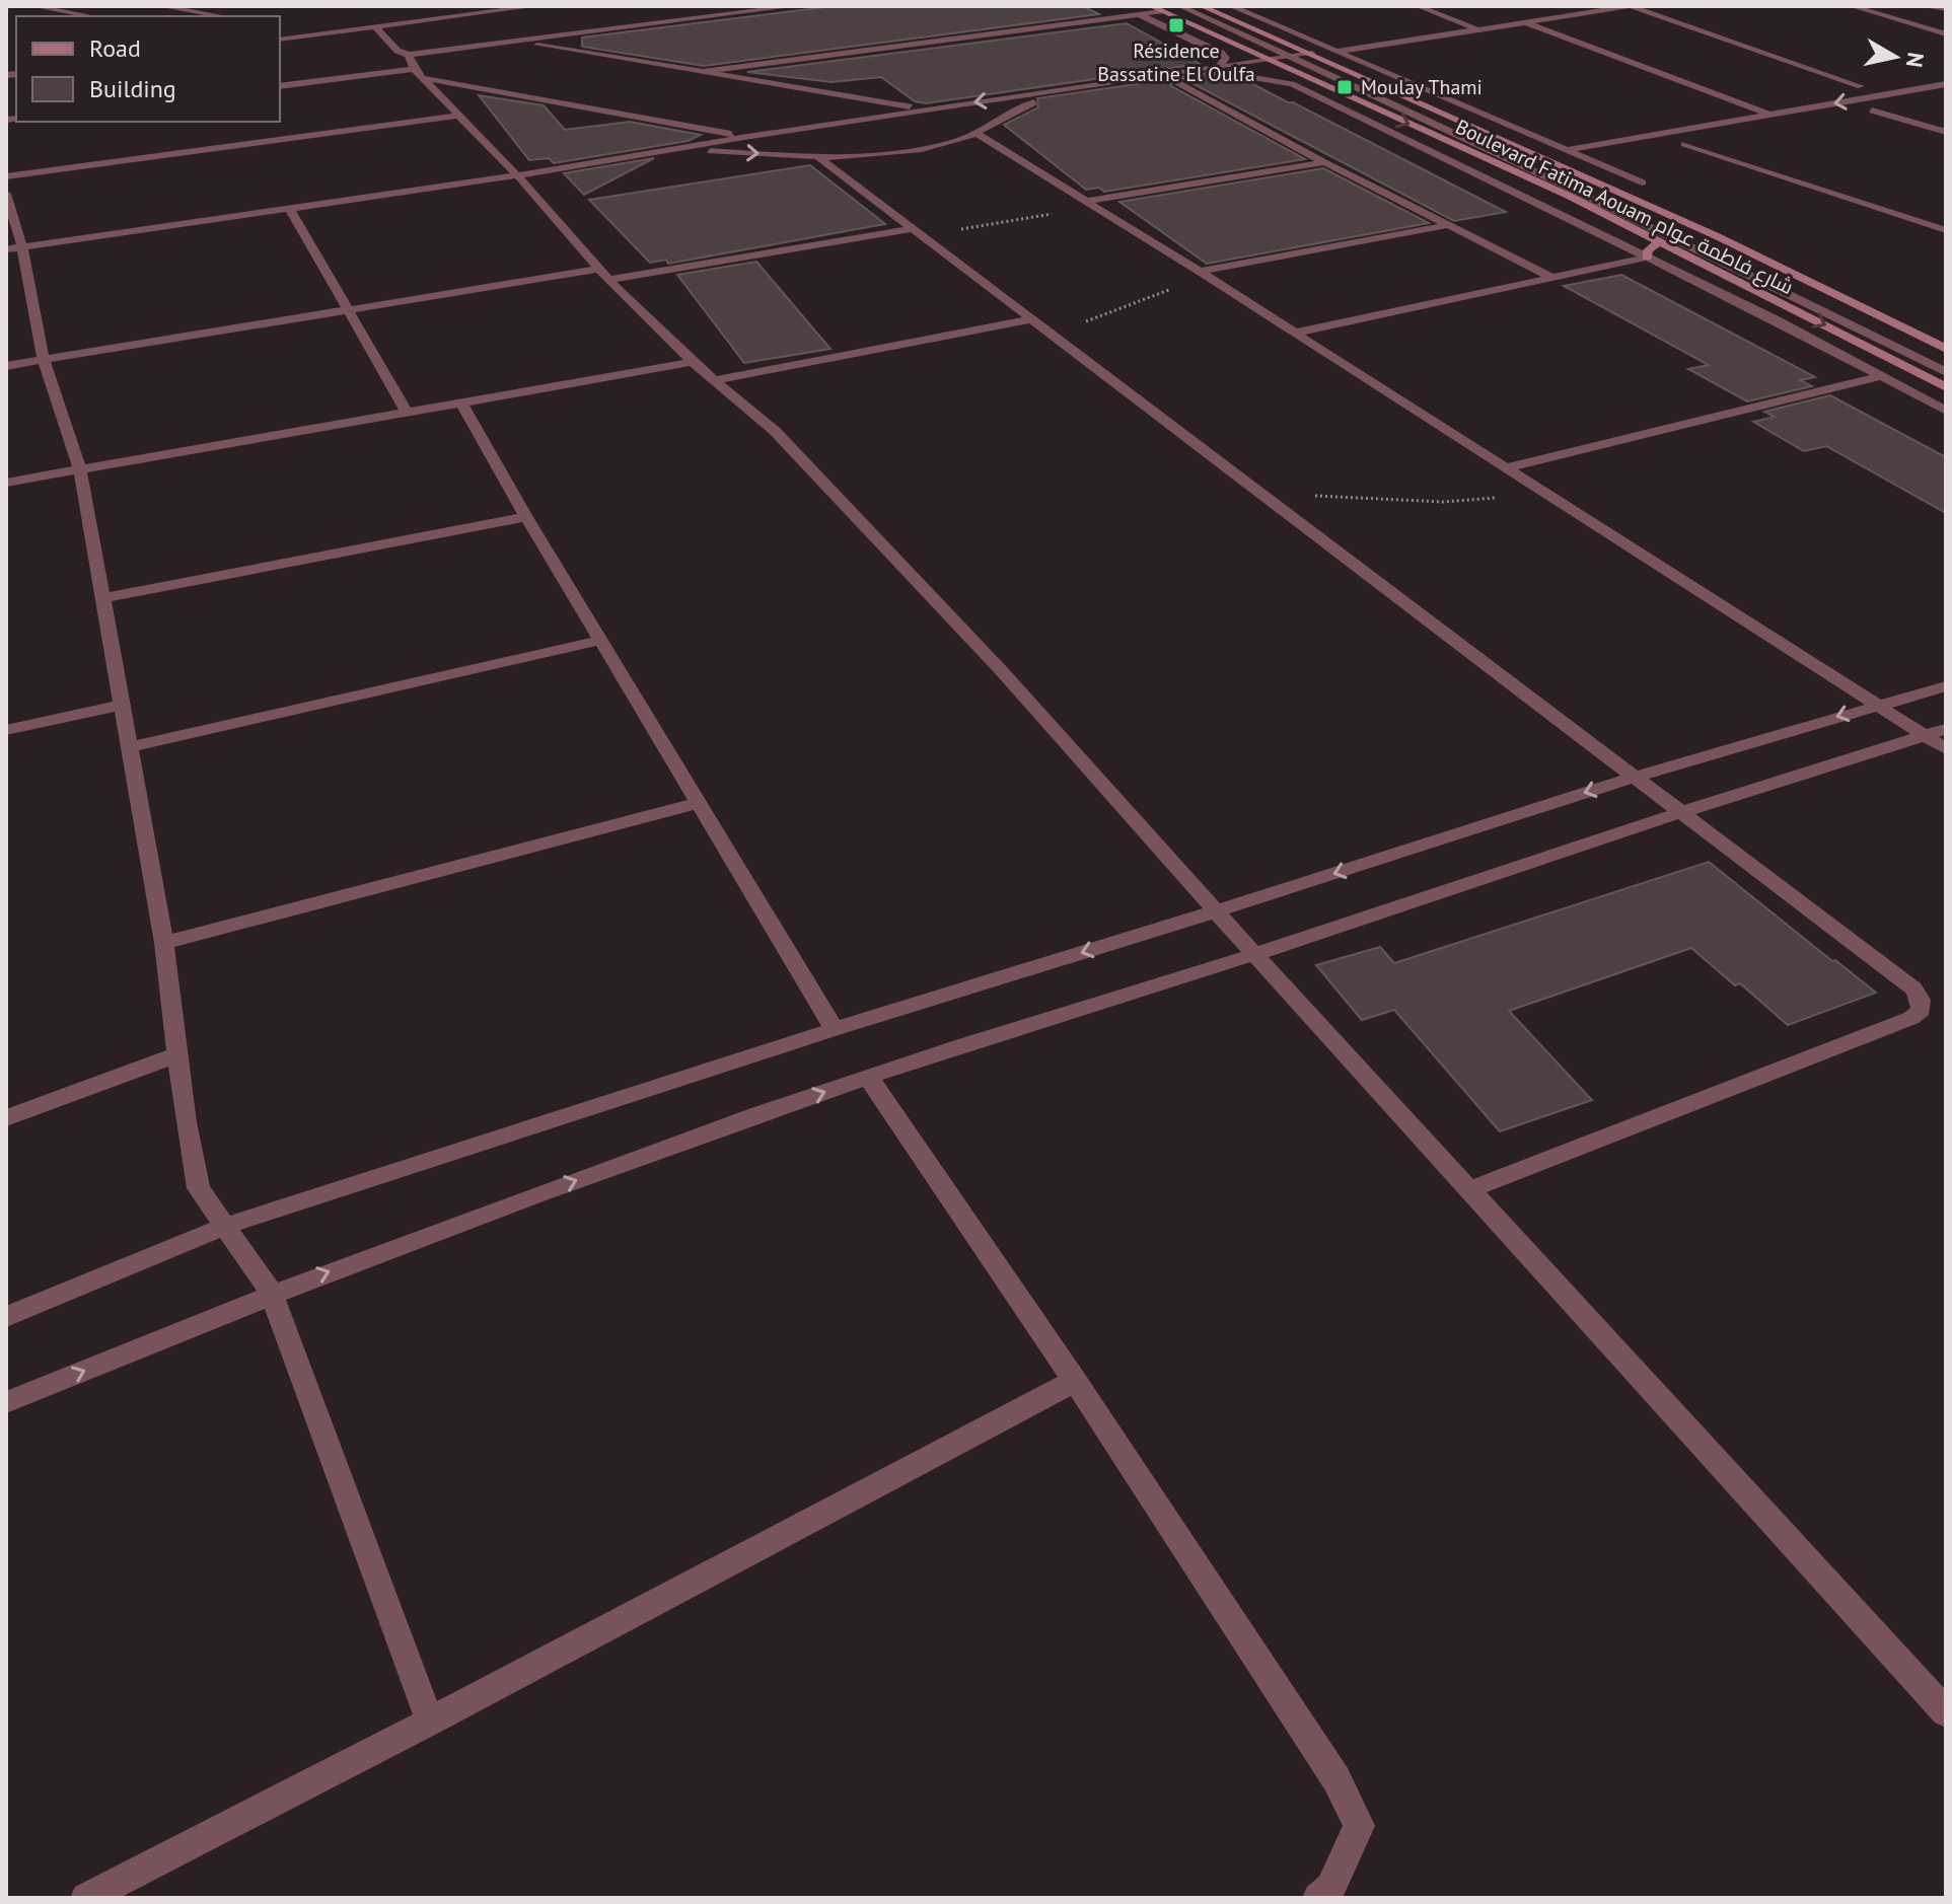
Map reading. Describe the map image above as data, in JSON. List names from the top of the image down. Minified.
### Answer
{"streets":{"main road":["Boulevard Fatima Aouam شارع فاطمة عوام"]},"places":{"transit":["Résidence Bassatine El Oulfa","Moulay Thami"]},"legend":["Road","Building"],"north":"right"}
